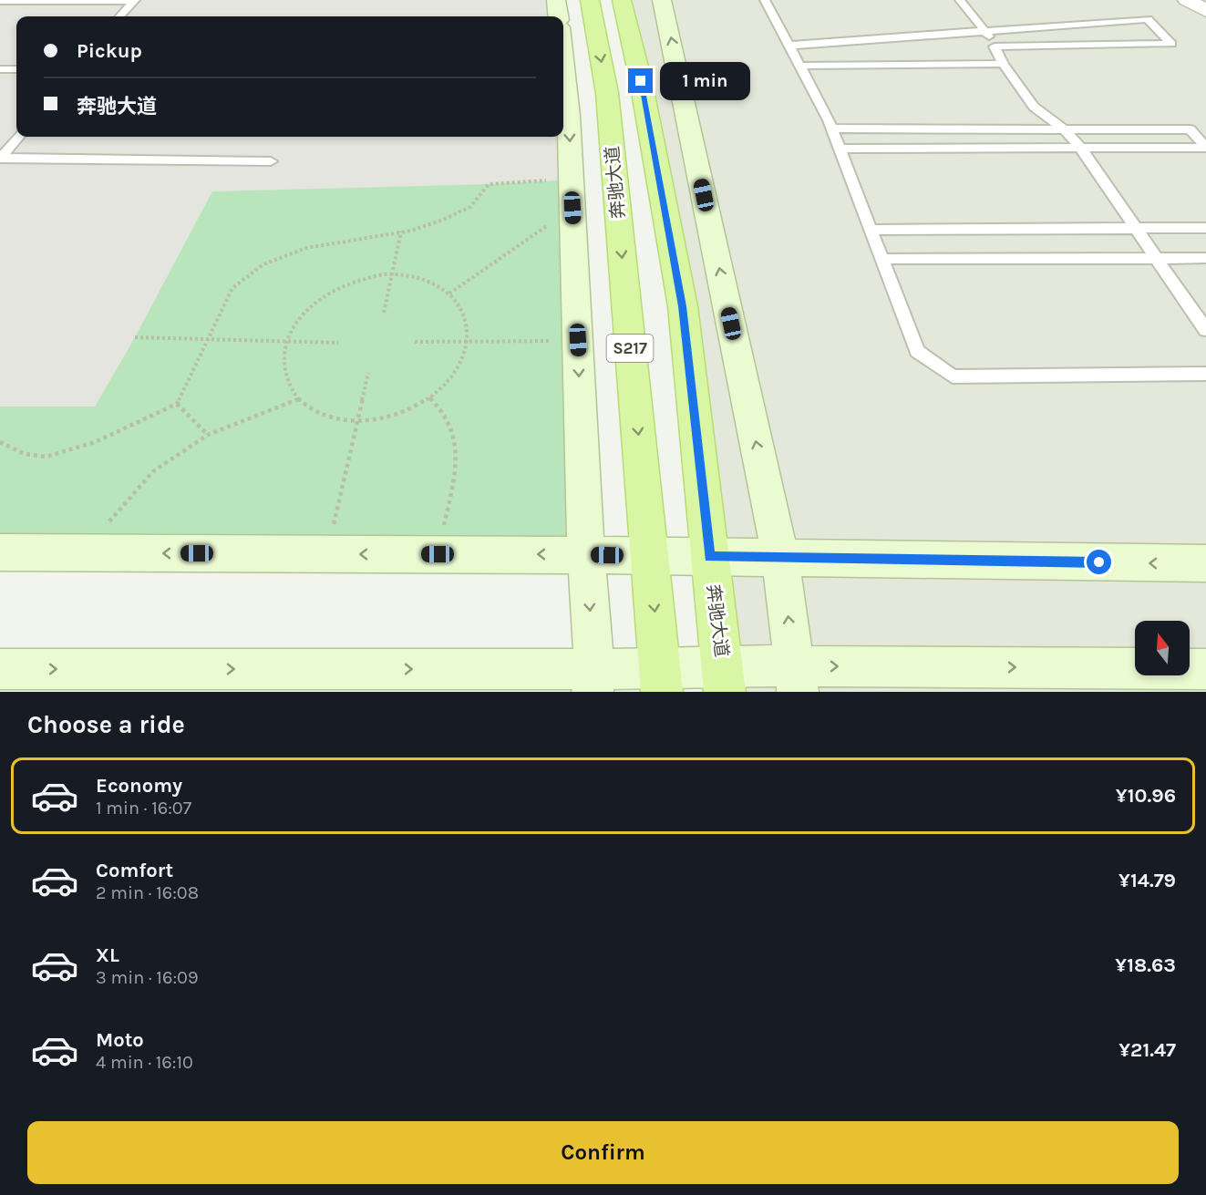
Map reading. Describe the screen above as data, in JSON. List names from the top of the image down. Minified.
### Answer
{"streets":{"main road":["奔驰大道","S217"]},"north":"top","page":{"banner":["Pickup","奔驰大道"],"bubble":"1 min","heading":"Choose a ride","list":[{"name":"Economy","note":"1 min · 16:07","value":"¥10.96"},{"name":"Comfort","note":"2 min · 16:08","value":"¥14.79"},{"name":"XL","note":"3 min · 16:09","value":"¥18.63"},{"name":"Moto","note":"4 min · 16:10","value":"¥21.47"}],"buttons":"Confirm"}}
